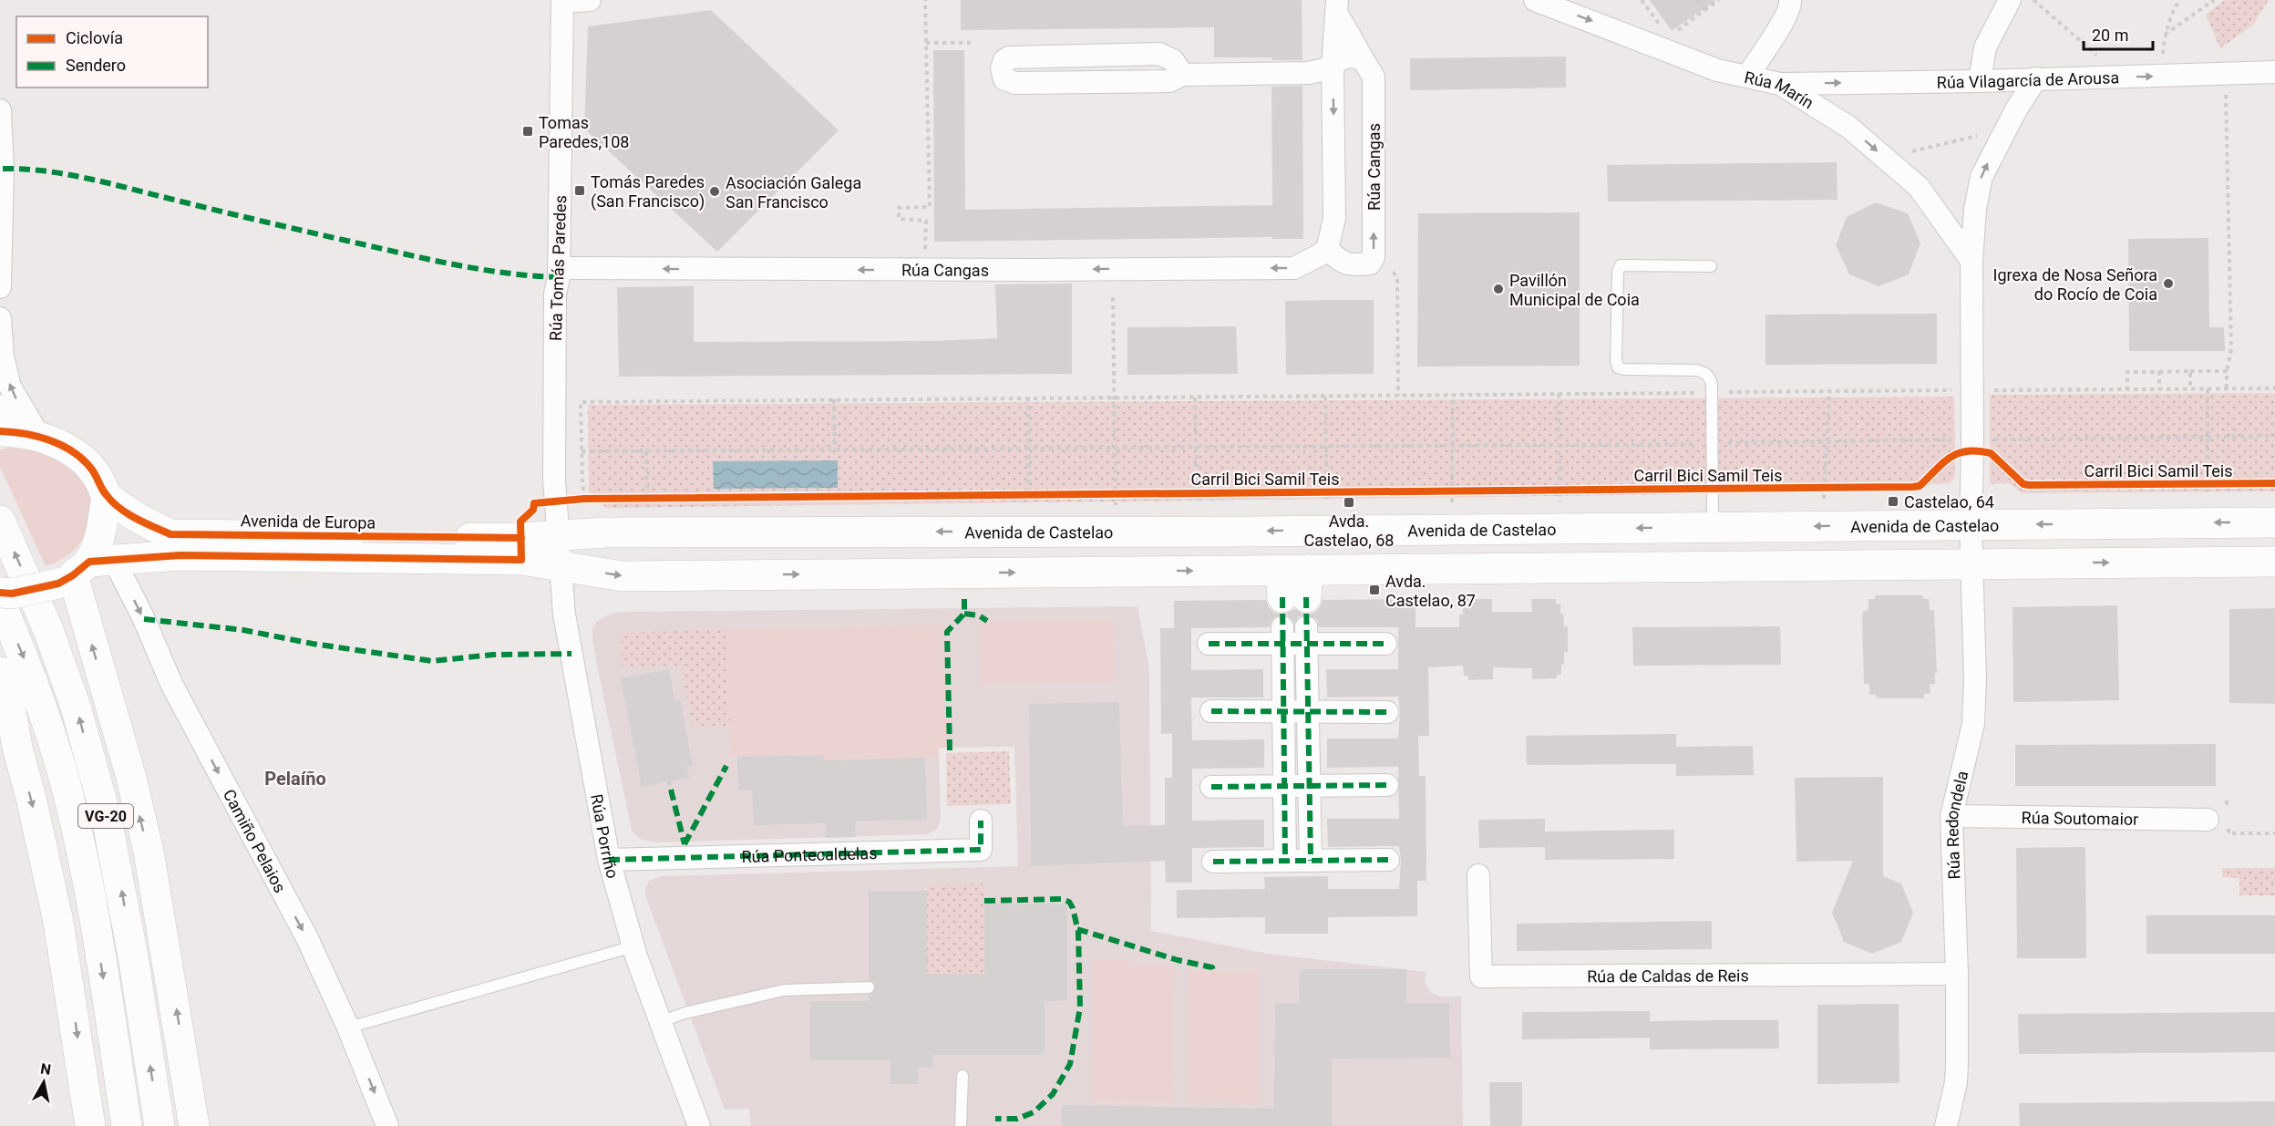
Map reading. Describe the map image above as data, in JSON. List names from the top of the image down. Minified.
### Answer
{"streets":{"main road":["Avenida de Europa","Avenida de Castelao","VG-20"],"street":["Rúa Vilagarcía de Arousa","Rúa Marín","Rúa Cangas","Rúa Tomás Paredes","Rúa Soutomaior","Rúa Redondela","Rúa Porriño","Camiño Pelaios","Rúa Pontecaldelas","Rúa de Caldas de Reis"],"cycle path":["Carril Bici Samil Teis"]},"crossings":[["Rúa Vilagarcía de Arousa","Rúa Marín"],["Rúa Cangas","Rúa Tomás Paredes"],["Rúa Tomás Paredes","Avenida de Europa"],["Rúa Tomás Paredes","Avenida de Castelao"],["Rúa Tomás Paredes","Rúa Porriño"],["Avenida de Europa","Avenida de Castelao"],["Avenida de Europa","Rúa Porriño"],["Avenida de Castelao","Rúa Redondela"],["Avenida de Castelao","Rúa Porriño"],["Rúa Soutomaior","Rúa Redondela"],["Rúa Redondela","Rúa de Caldas de Reis"],["Rúa Porriño","Rúa Pontecaldelas"]],"one_way":["Rúa Vilagarcía de Arousa","Rúa Marín","Camiño Pelaios"],"districts":["Pelaíño"],"places":{"transit":["Tomas Paredes,108","Tomás Paredes (San Francisco)","Castelao, 64","Avda. Castelao, 68","Avda. Castelao, 87"],"other":["Asociación Galega San Francisco","Igrexa de Nosa Señora do Rocío de Coia","Pavillón Municipal de Coia"]},"legend":["Ciclovía","Sendero"],"scale_bar":"20 m","north":"top"}
